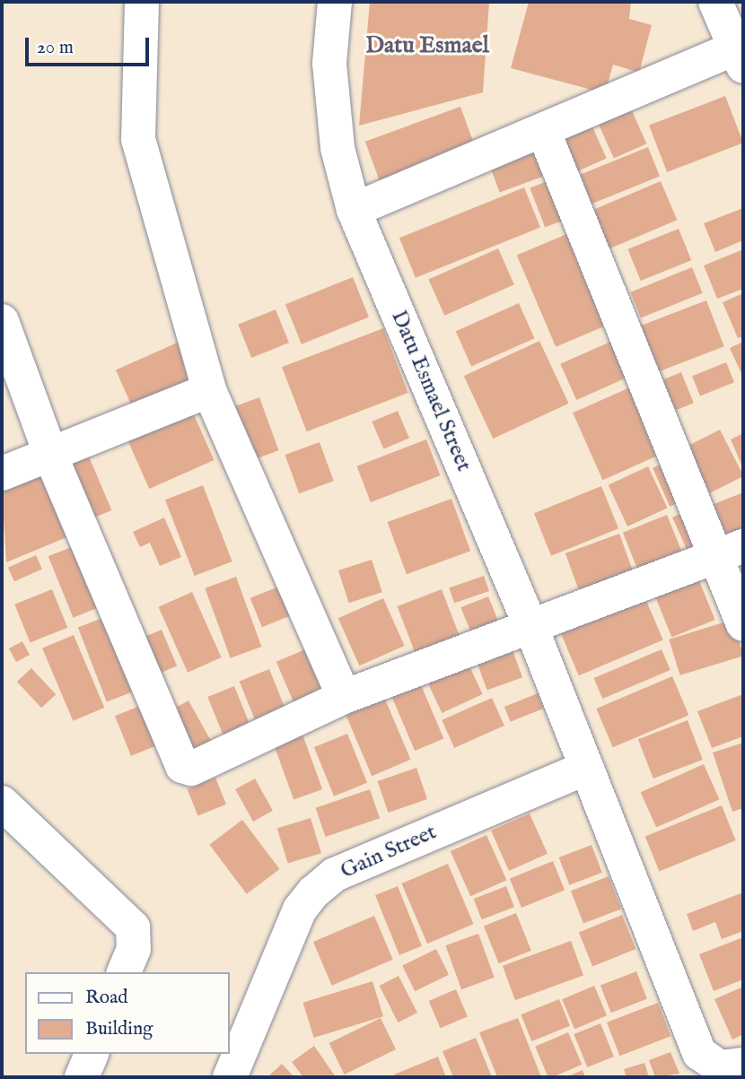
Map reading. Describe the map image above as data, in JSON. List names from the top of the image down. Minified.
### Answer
{"streets":{"street":["Datu Esmael Street","Gain Street"]},"crossings":[["Datu Esmael Street","Gain Street"]],"districts":["Datu Esmael"],"legend":["Road","Building"],"scale_bar":"20 m"}
